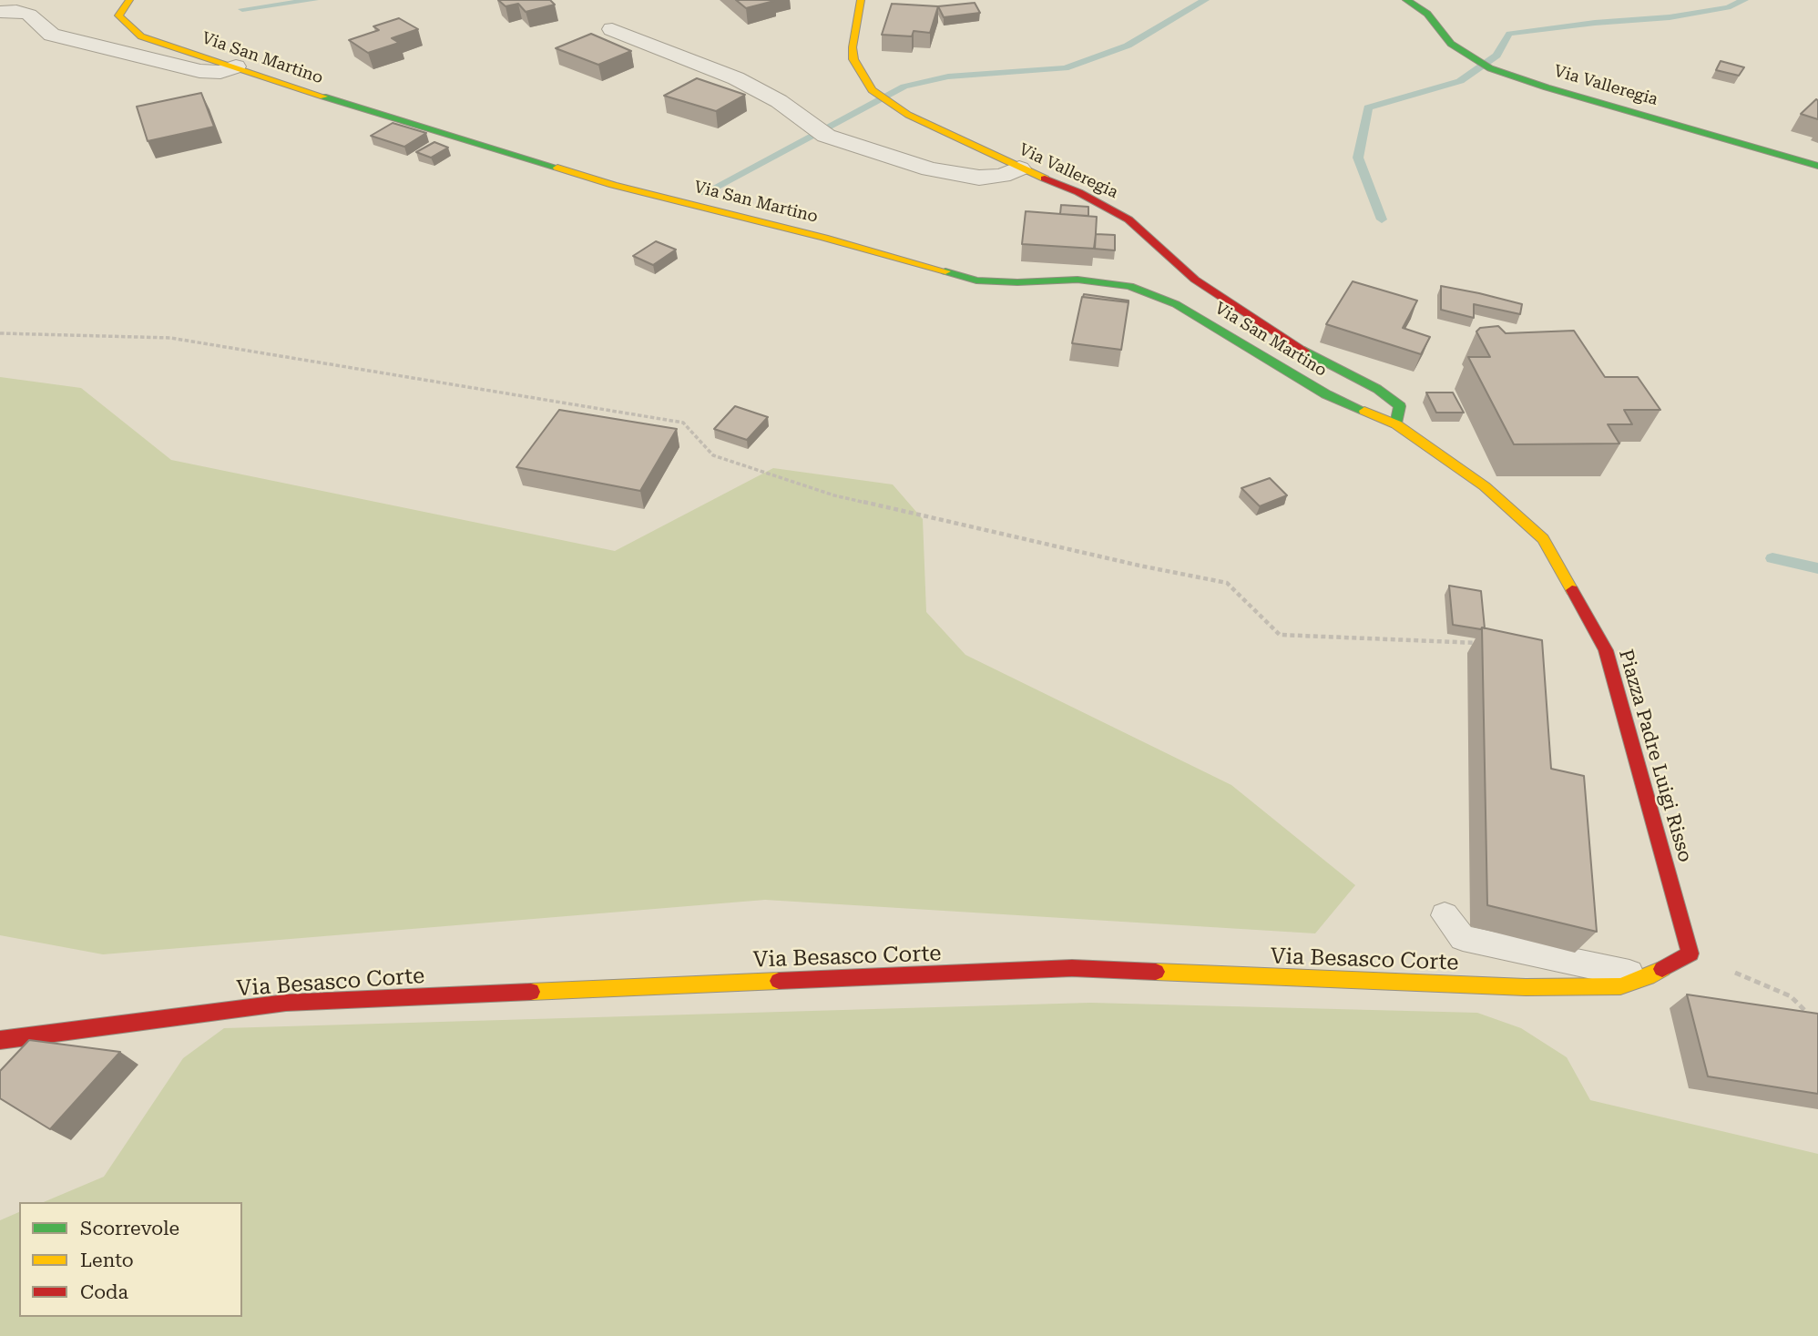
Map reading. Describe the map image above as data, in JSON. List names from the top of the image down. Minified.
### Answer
{"streets":{"street":["Via San Martino","Via Valleregia","Piazza Padre Luigi Risso","Via Besasco Corte"]},"crossings":[["Via San Martino","Via Valleregia"],["Via San Martino","Piazza Padre Luigi Risso"],["Via Valleregia","Piazza Padre Luigi Risso"],["Piazza Padre Luigi Risso","Via Besasco Corte"]],"legend":["Scorrevole","Lento","Coda"]}
